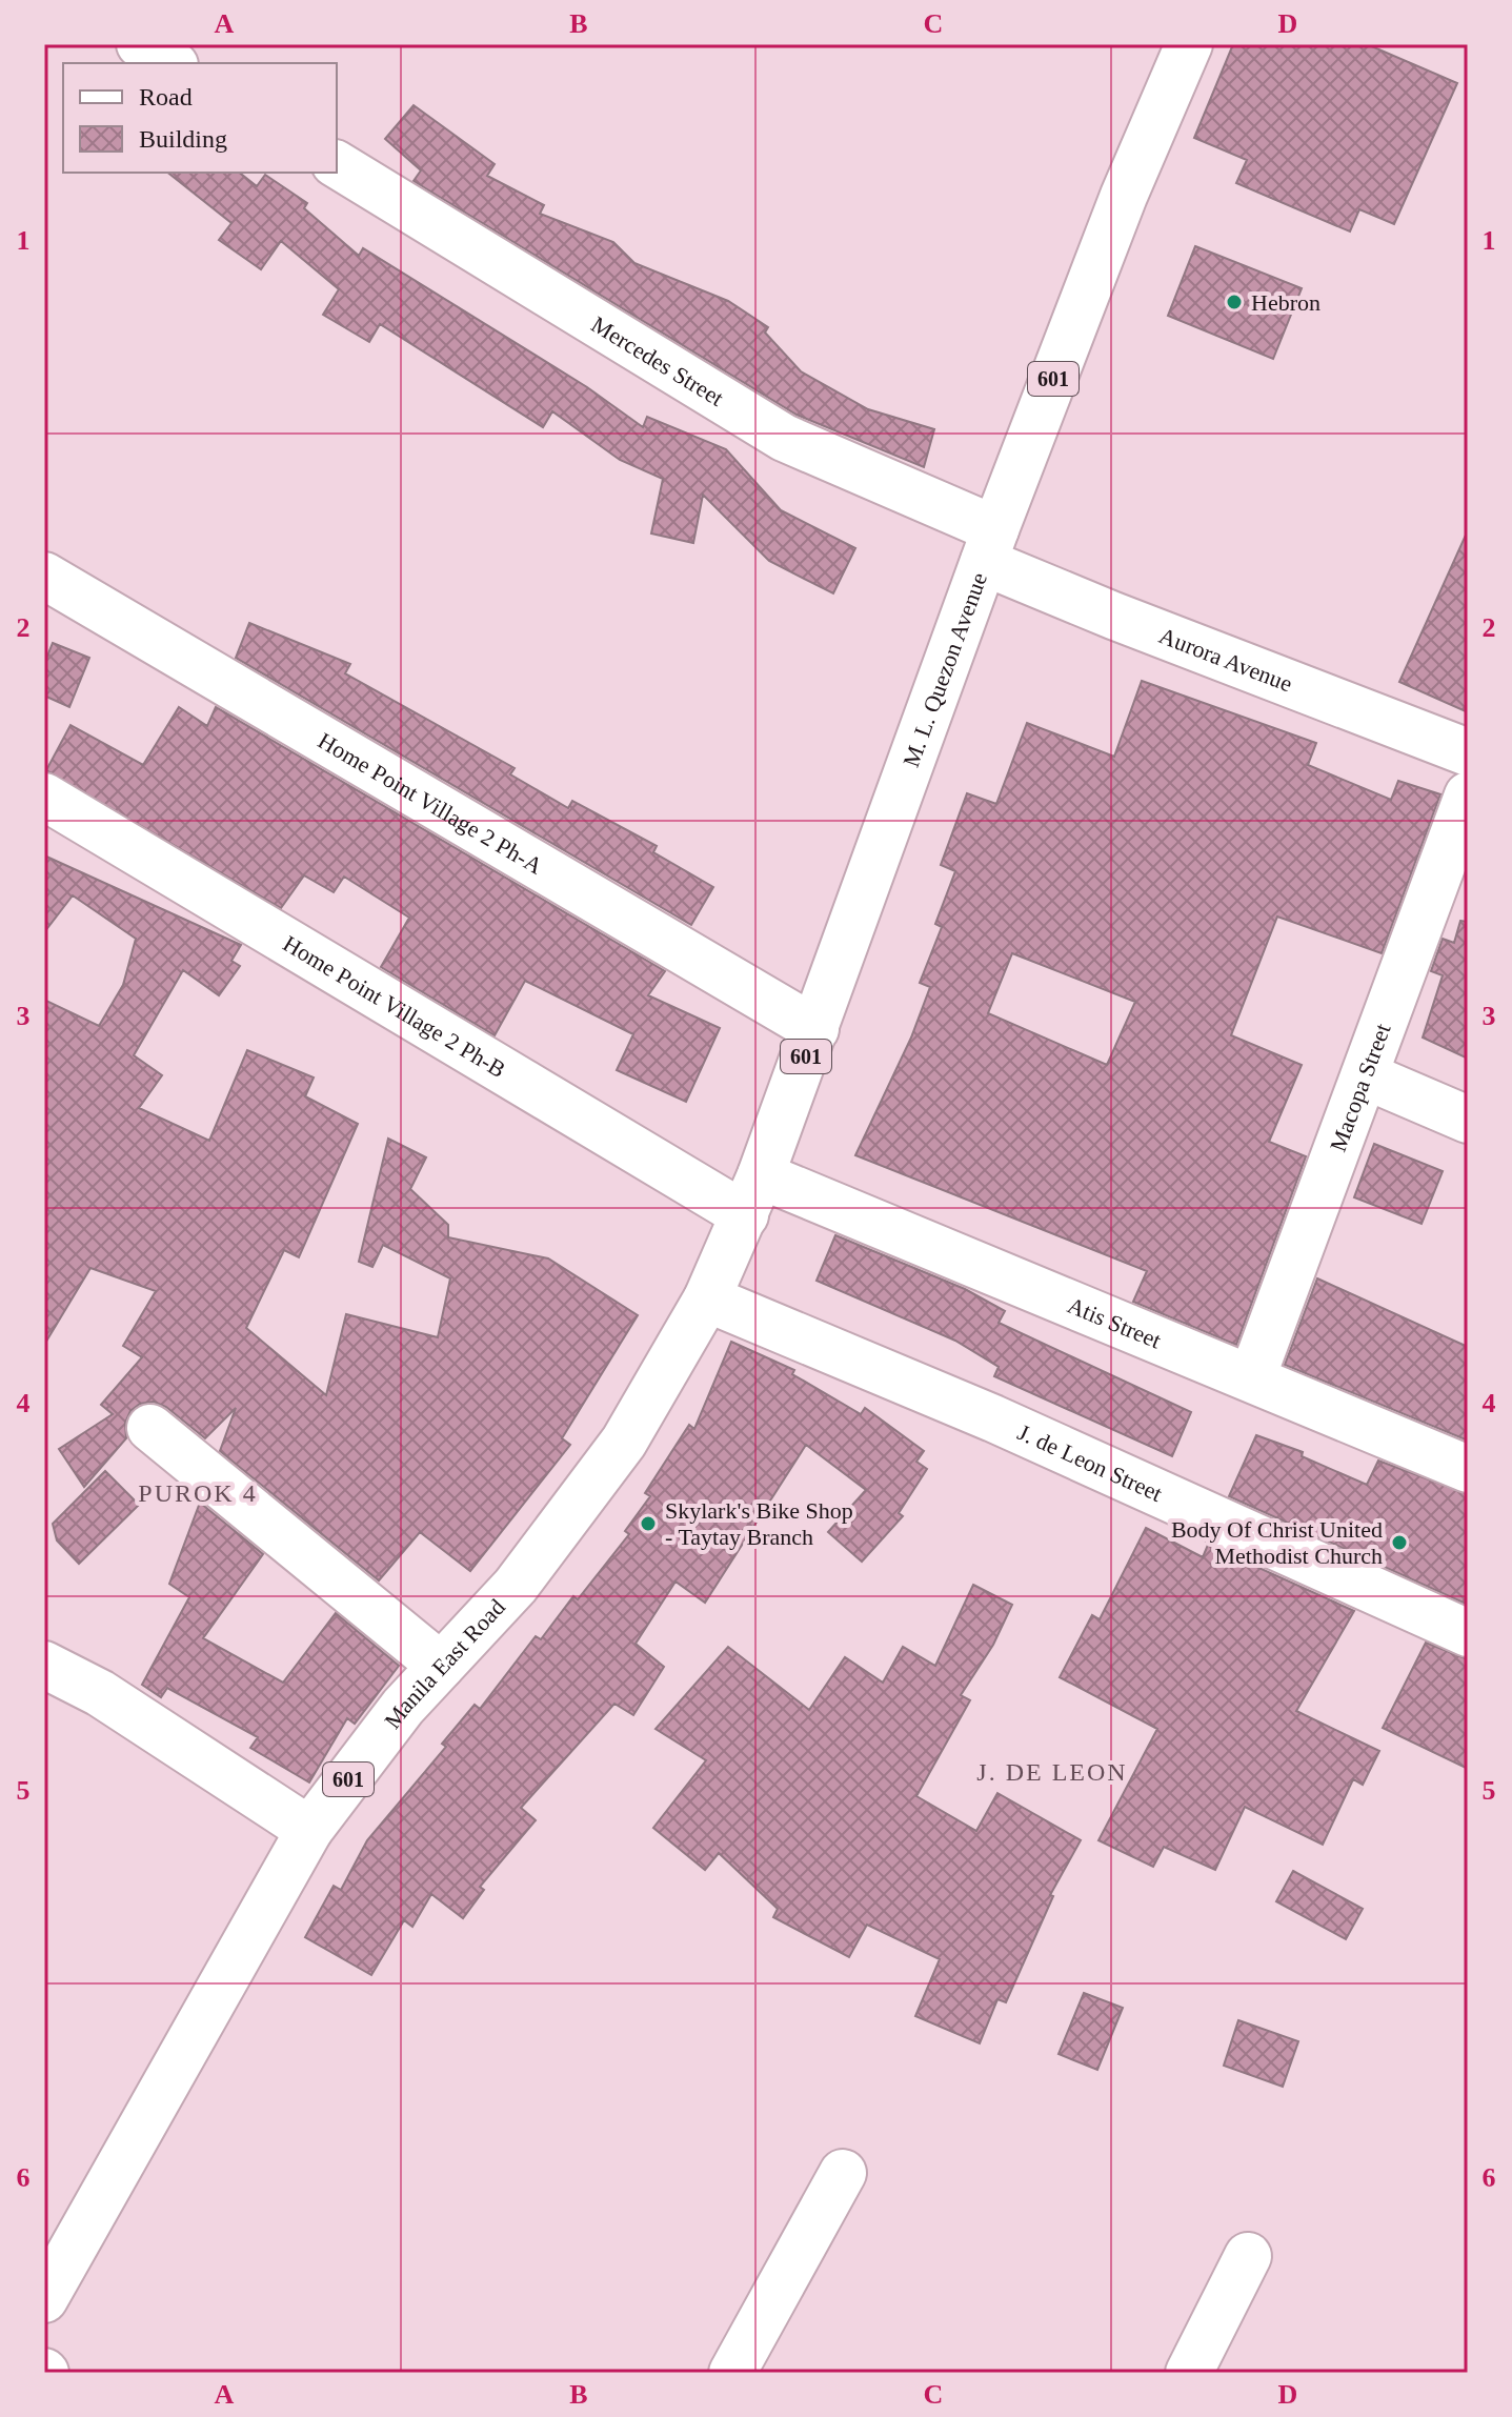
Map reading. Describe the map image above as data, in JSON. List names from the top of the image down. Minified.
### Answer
{"streets":{"street":["Mercedes Street","601","Aurora Avenue","M. L. Quezon Avenue","Home Point Village 2 Ph-A","Home Point Village 2 Ph-B","Macopa Street","Atis Street","J. de Leon Street","Manila East Road"]},"crossings":[["Mercedes Street","Aurora Avenue"],["Mercedes Street","M. L. Quezon Avenue"],["Aurora Avenue","M. L. Quezon Avenue"],["M. L. Quezon Avenue","Home Point Village 2 Ph-A"],["M. L. Quezon Avenue","Home Point Village 2 Ph-B"],["M. L. Quezon Avenue","Atis Street"],["M. L. Quezon Avenue","J. de Leon Street"],["M. L. Quezon Avenue","Manila East Road"],["Home Point Village 2 Ph-B","Atis Street"],["Macopa Street","Atis Street"],["J. de Leon Street","Manila East Road"]],"districts":["PUROK 4","J. DE LEON"],"places":["Hebron","Skylark's Bike Shop - Taytay Branch","Body Of Christ United Methodist Church"],"legend":["Road","Building"],"grid":{"columns":["A","B","C","D"],"rows":["1","2","3","4","5","6"]}}
